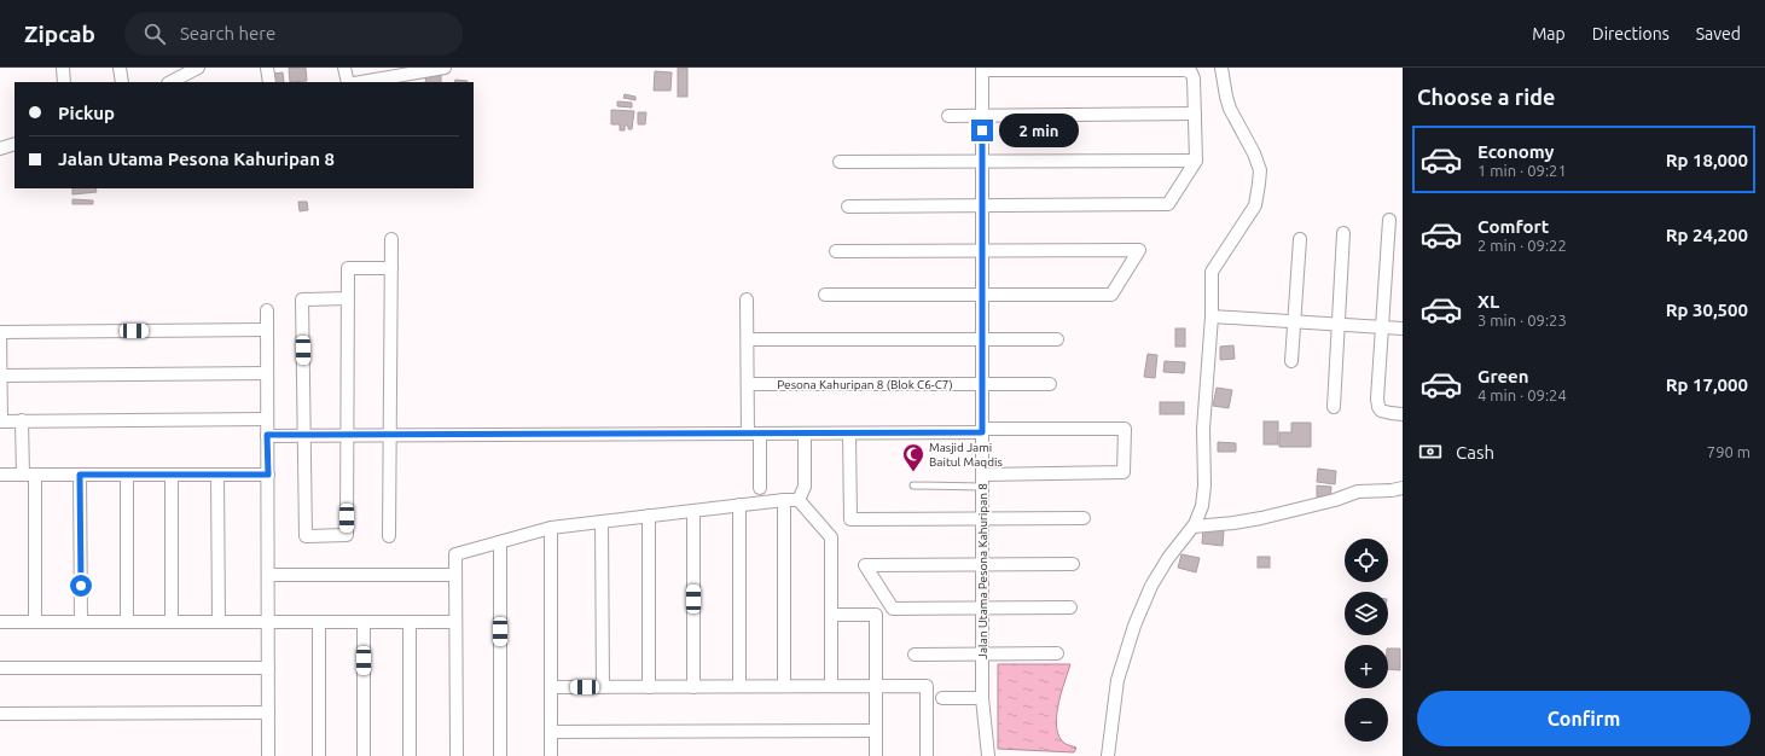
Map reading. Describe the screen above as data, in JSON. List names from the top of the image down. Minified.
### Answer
{"streets":{"street":["Pesona Kahuripan 8 (Blok C6-C7)","Jalan Utama Pesona Kahuripan 8"]},"crossings":[["Pesona Kahuripan 8 (Blok C6-C7)","Jalan Utama Pesona Kahuripan 8"]],"places":{"mosque":["Masjid Jami Baitul Maqdis"]},"page":{"header":"Zipcab","search":"Search here","nav":["Map","Directions","Saved"],"heading":"Choose a ride","banner":["Pickup","Jalan Utama Pesona Kahuripan 8"],"bubble":"2 min","list":[{"name":"Economy","note":"1 min · 09:21","value":"Rp 18,000"},{"name":"Comfort","note":"2 min · 09:22","value":"Rp 24,200"},{"name":"XL","note":"3 min · 09:23","value":"Rp 30,500"},{"name":"Green","note":"4 min · 09:24","value":"Rp 17,000"}],"pay":["Cash","790 m"],"map_buttons":["+","−"],"buttons":"Confirm"}}
